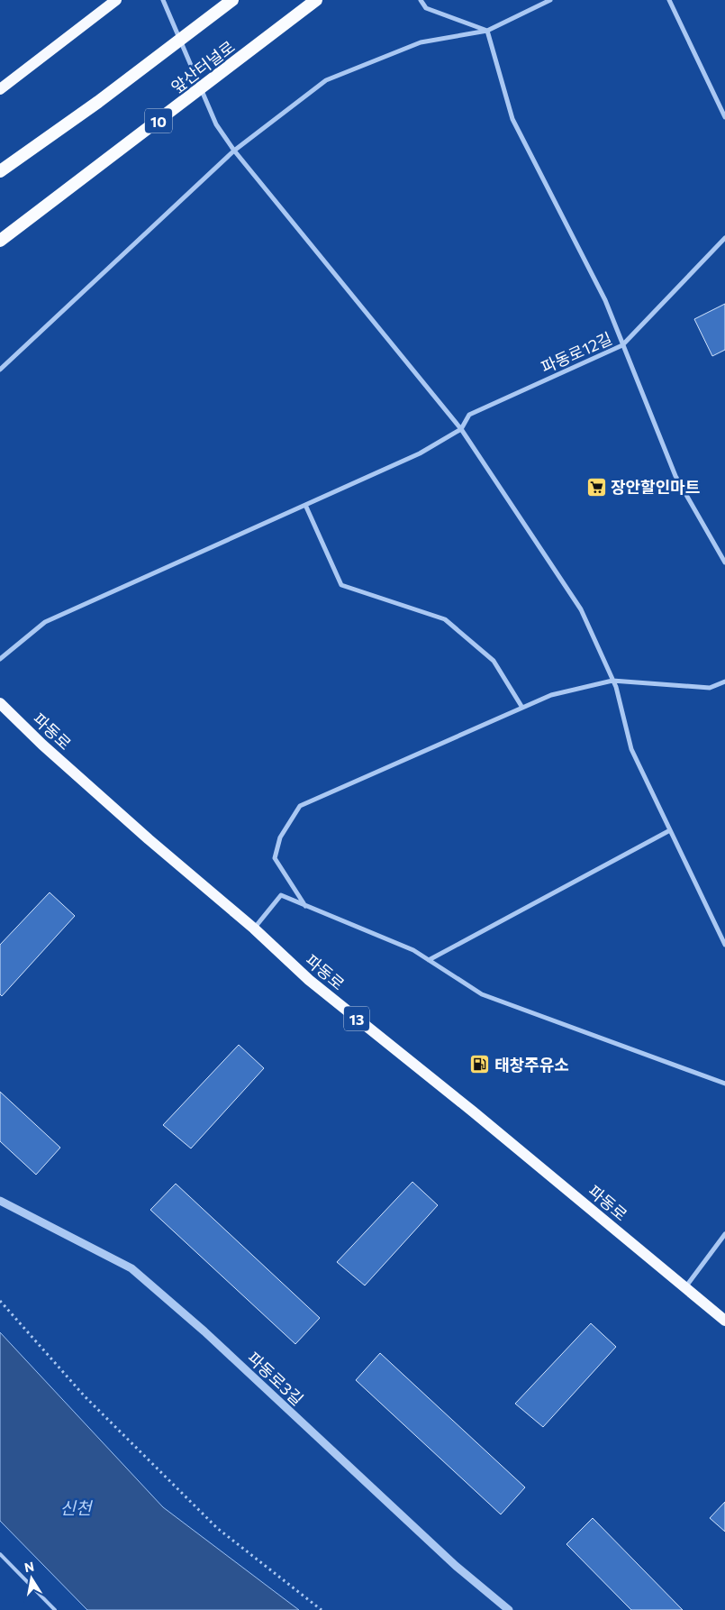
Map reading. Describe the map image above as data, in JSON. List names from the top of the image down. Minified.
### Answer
{"streets":{"highway":["앞산터널로","10"],"main road":["파동로","13"],"street":["파동로12길","파동로3길"]},"water":["신천"],"places":{"supermarket":["장안할인마트"],"fuel station":["태창주유소"]},"north":"top"}
